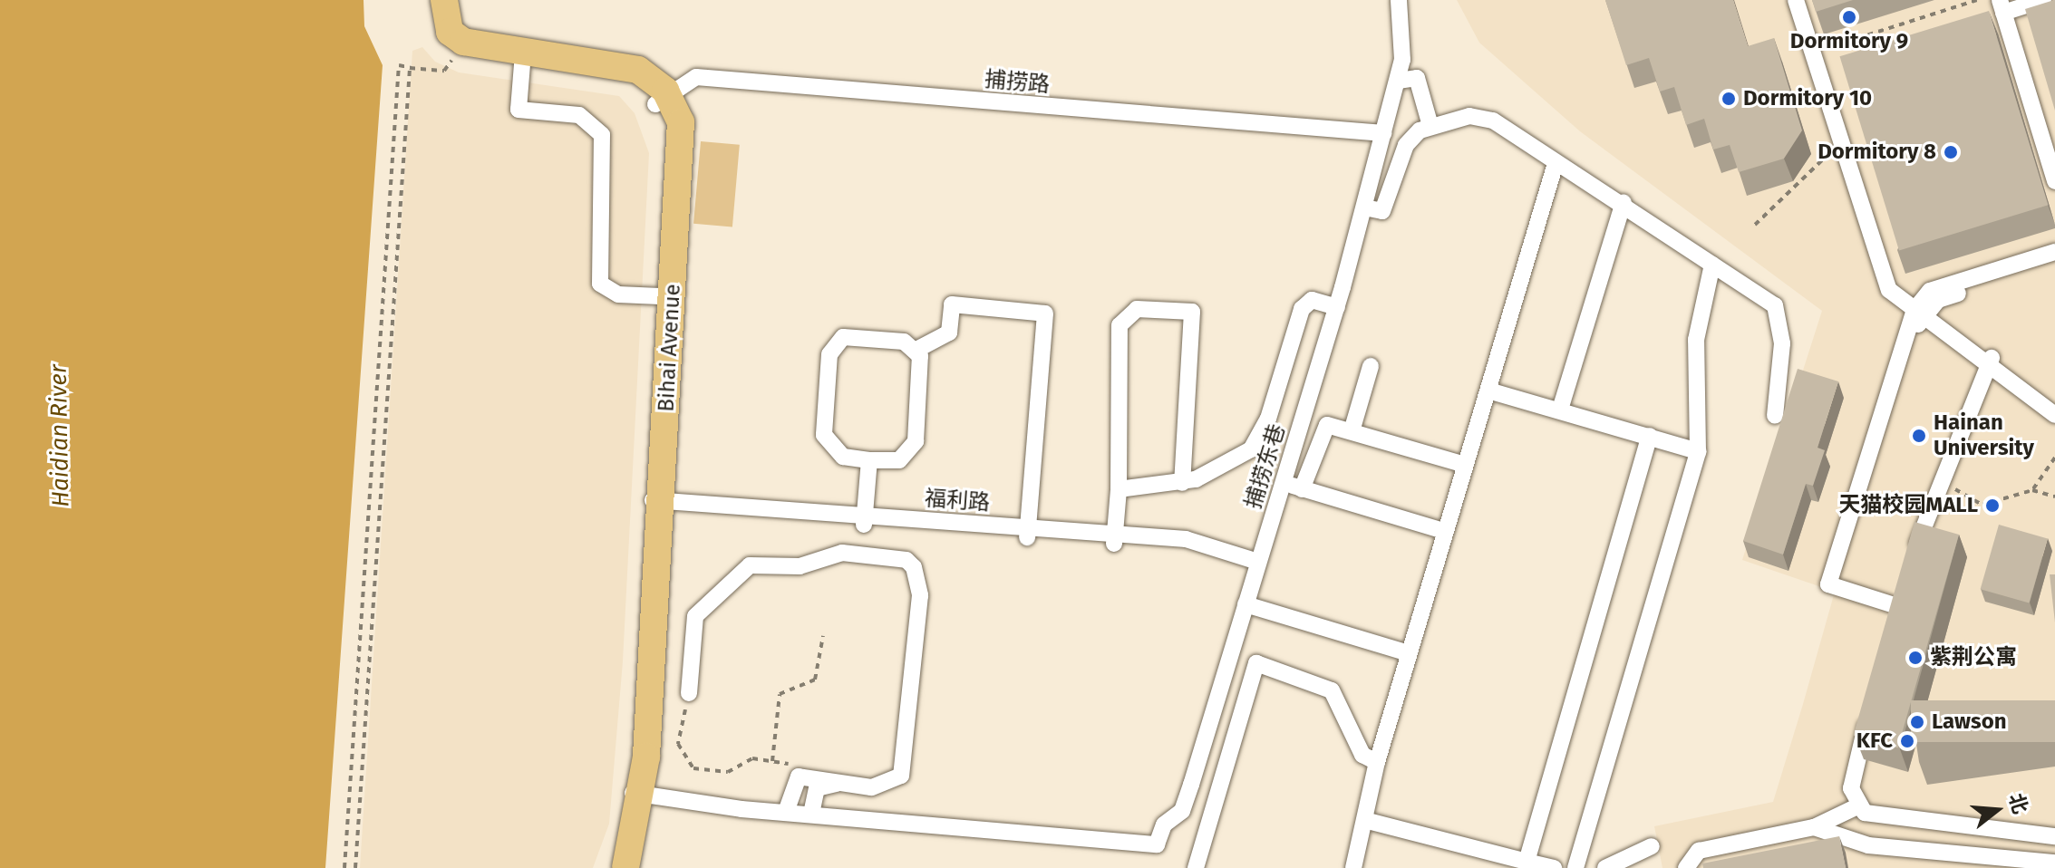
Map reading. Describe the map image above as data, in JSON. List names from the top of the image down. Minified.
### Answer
{"streets":{"main road":["Bihai Avenue"],"street":["捕捞路","捕捞东巷","福利路"]},"crossings":[["捕捞路","Bihai Avenue"],["捕捞路","捕捞东巷"],["Bihai Avenue","福利路"],["捕捞东巷","福利路"]],"water":["Haidian River"],"places":["Dormitory 9","Dormitory 10","Dormitory 8","Hainan University","天猫校园MALL","紫荆公寓","Lawson","KFC"],"north":"right"}
